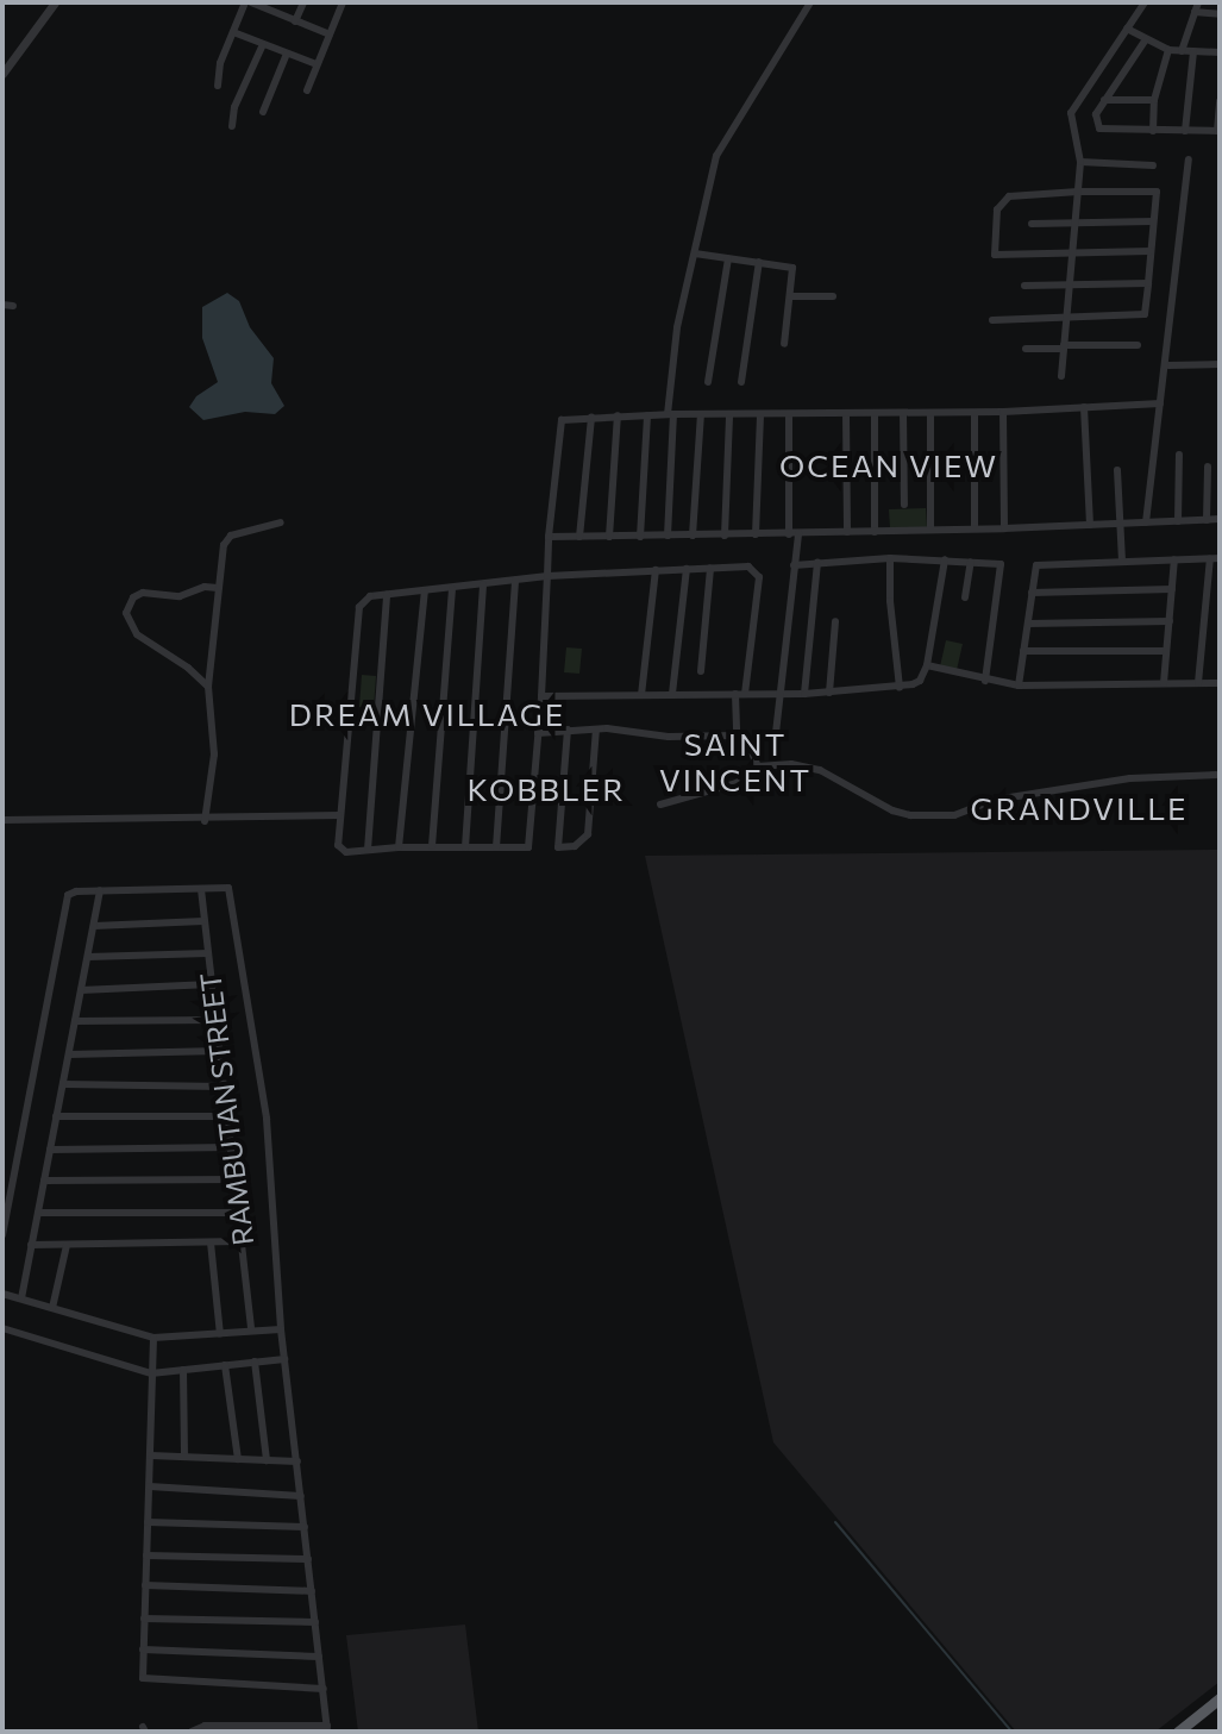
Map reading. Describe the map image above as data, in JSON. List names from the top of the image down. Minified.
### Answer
{"streets":{"street":["RAMBUTAN STREET"]},"districts":["OCEAN VIEW","DREAM VILLAGE","SAINT VINCENT","KOBBLER","GRANDVILLE"]}
